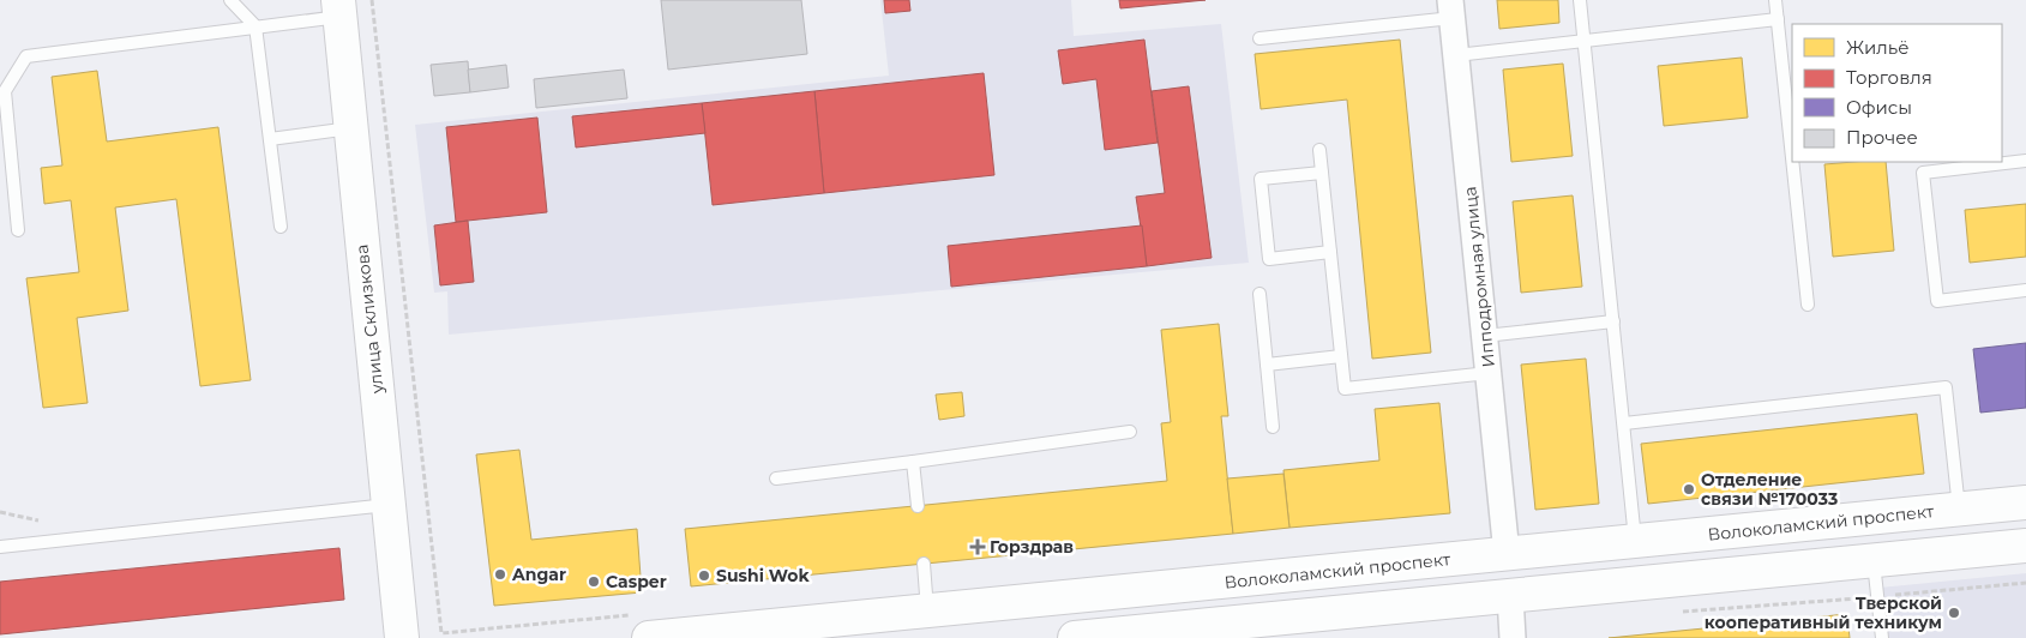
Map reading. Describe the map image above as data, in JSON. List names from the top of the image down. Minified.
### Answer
{"streets":{"main road":["улица Склизкова","Волоколамский проспект"],"street":["Ипподромная улица"]},"crossings":[["Ипподромная улица","Волоколамский проспект"]],"places":{"other":["Отделение связи №170033","Angar","Sushi Wok","Casper","Тверской кооперативный техникум"],"health":["Горздрав"]},"legend":["Жильё","Торговля","Офисы","Прочее"]}
